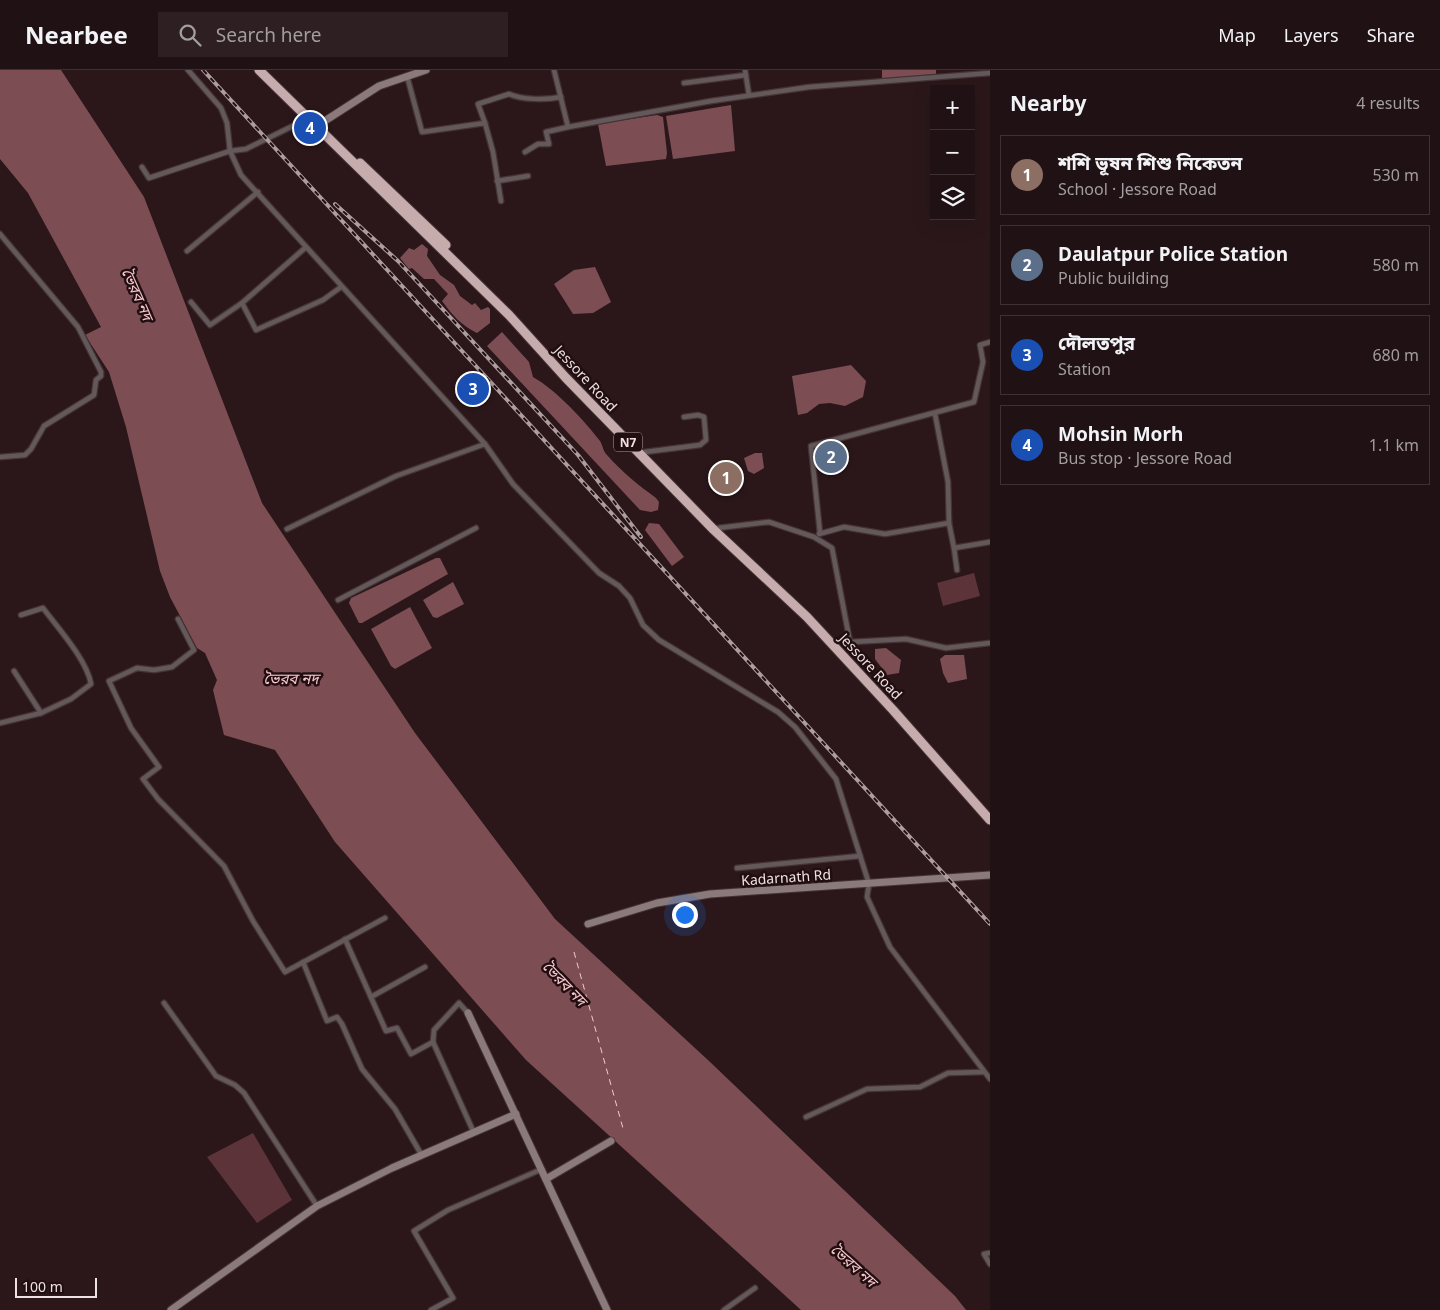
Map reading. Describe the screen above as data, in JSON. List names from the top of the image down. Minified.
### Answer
{"streets":{"highway":["Jessore Road","N7"],"main road":["Kadarnath Rd"]},"water":["ভৈরব নদ"],"scale_bar":"100 m","page":{"header":"Nearbee","search":"Search here","nav":["Map","Layers","Share"],"heading":["Nearby","4 results"],"map_buttons":["+","−"],"pins":["4","3","2","1"],"list":[{"mark":"1","name":"শশি ভূষন শিশু নিকেতন","note":"School · Jessore Road","value":"530 m"},{"mark":"2","name":"Daulatpur Police Station","note":"Public building","value":"580 m"},{"mark":"3","name":"দৌলতপুর","note":"Station","value":"680 m"},{"mark":"4","name":"Mohsin Morh","note":"Bus stop · Jessore Road","value":"1.1 km"}],"scale":"100 m"}}
